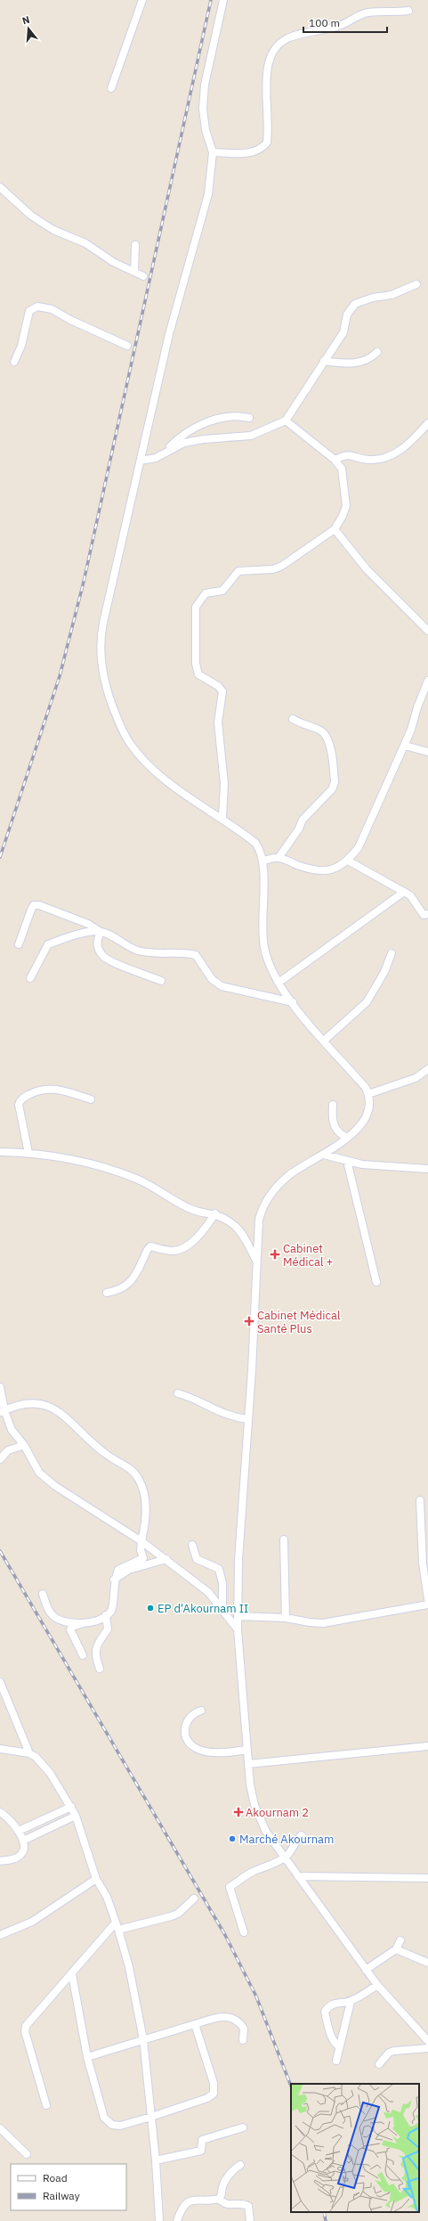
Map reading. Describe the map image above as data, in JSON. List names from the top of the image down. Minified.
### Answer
{"places":{"health":["Cabinet Médical +","Cabinet Médical Santé Plus","Akournam 2"],"other":["EP d'Akournam II","Marché Akournam"]},"legend":["Road","Railway"],"scale_bar":"100 m","north":"top"}
